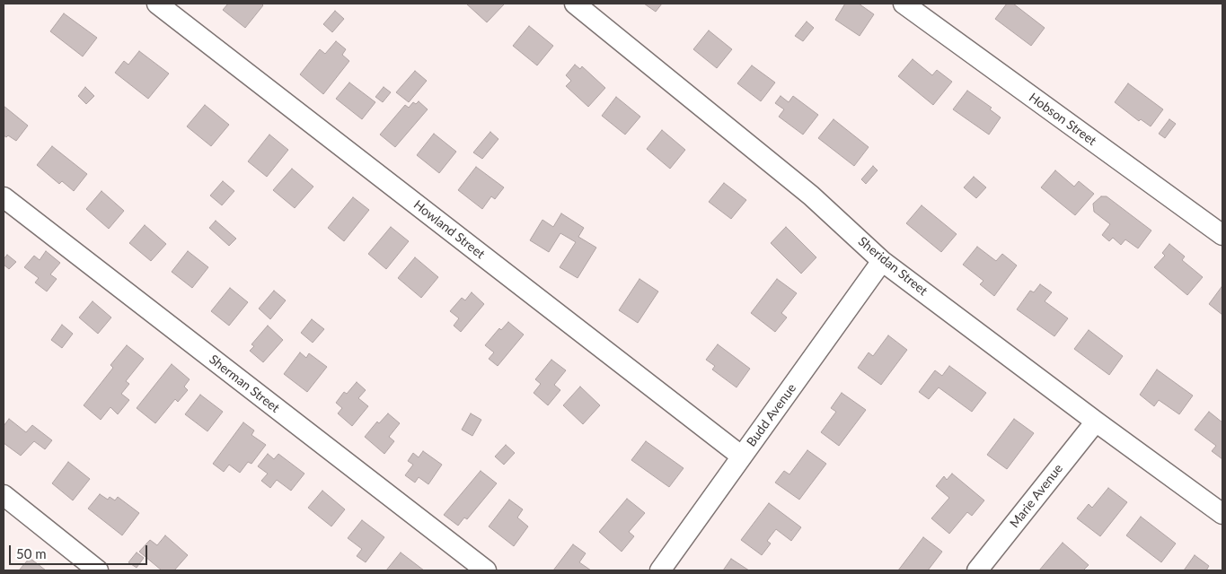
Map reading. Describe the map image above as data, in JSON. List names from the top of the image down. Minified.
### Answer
{"streets":{"street":["Hobson Street","Howland Street","Sheridan Street","Sherman Street","Budd Avenue","Marie Avenue"]},"crossings":[["Howland Street","Budd Avenue"],["Sheridan Street","Budd Avenue"],["Sheridan Street","Marie Avenue"]],"scale_bar":"50 m"}
